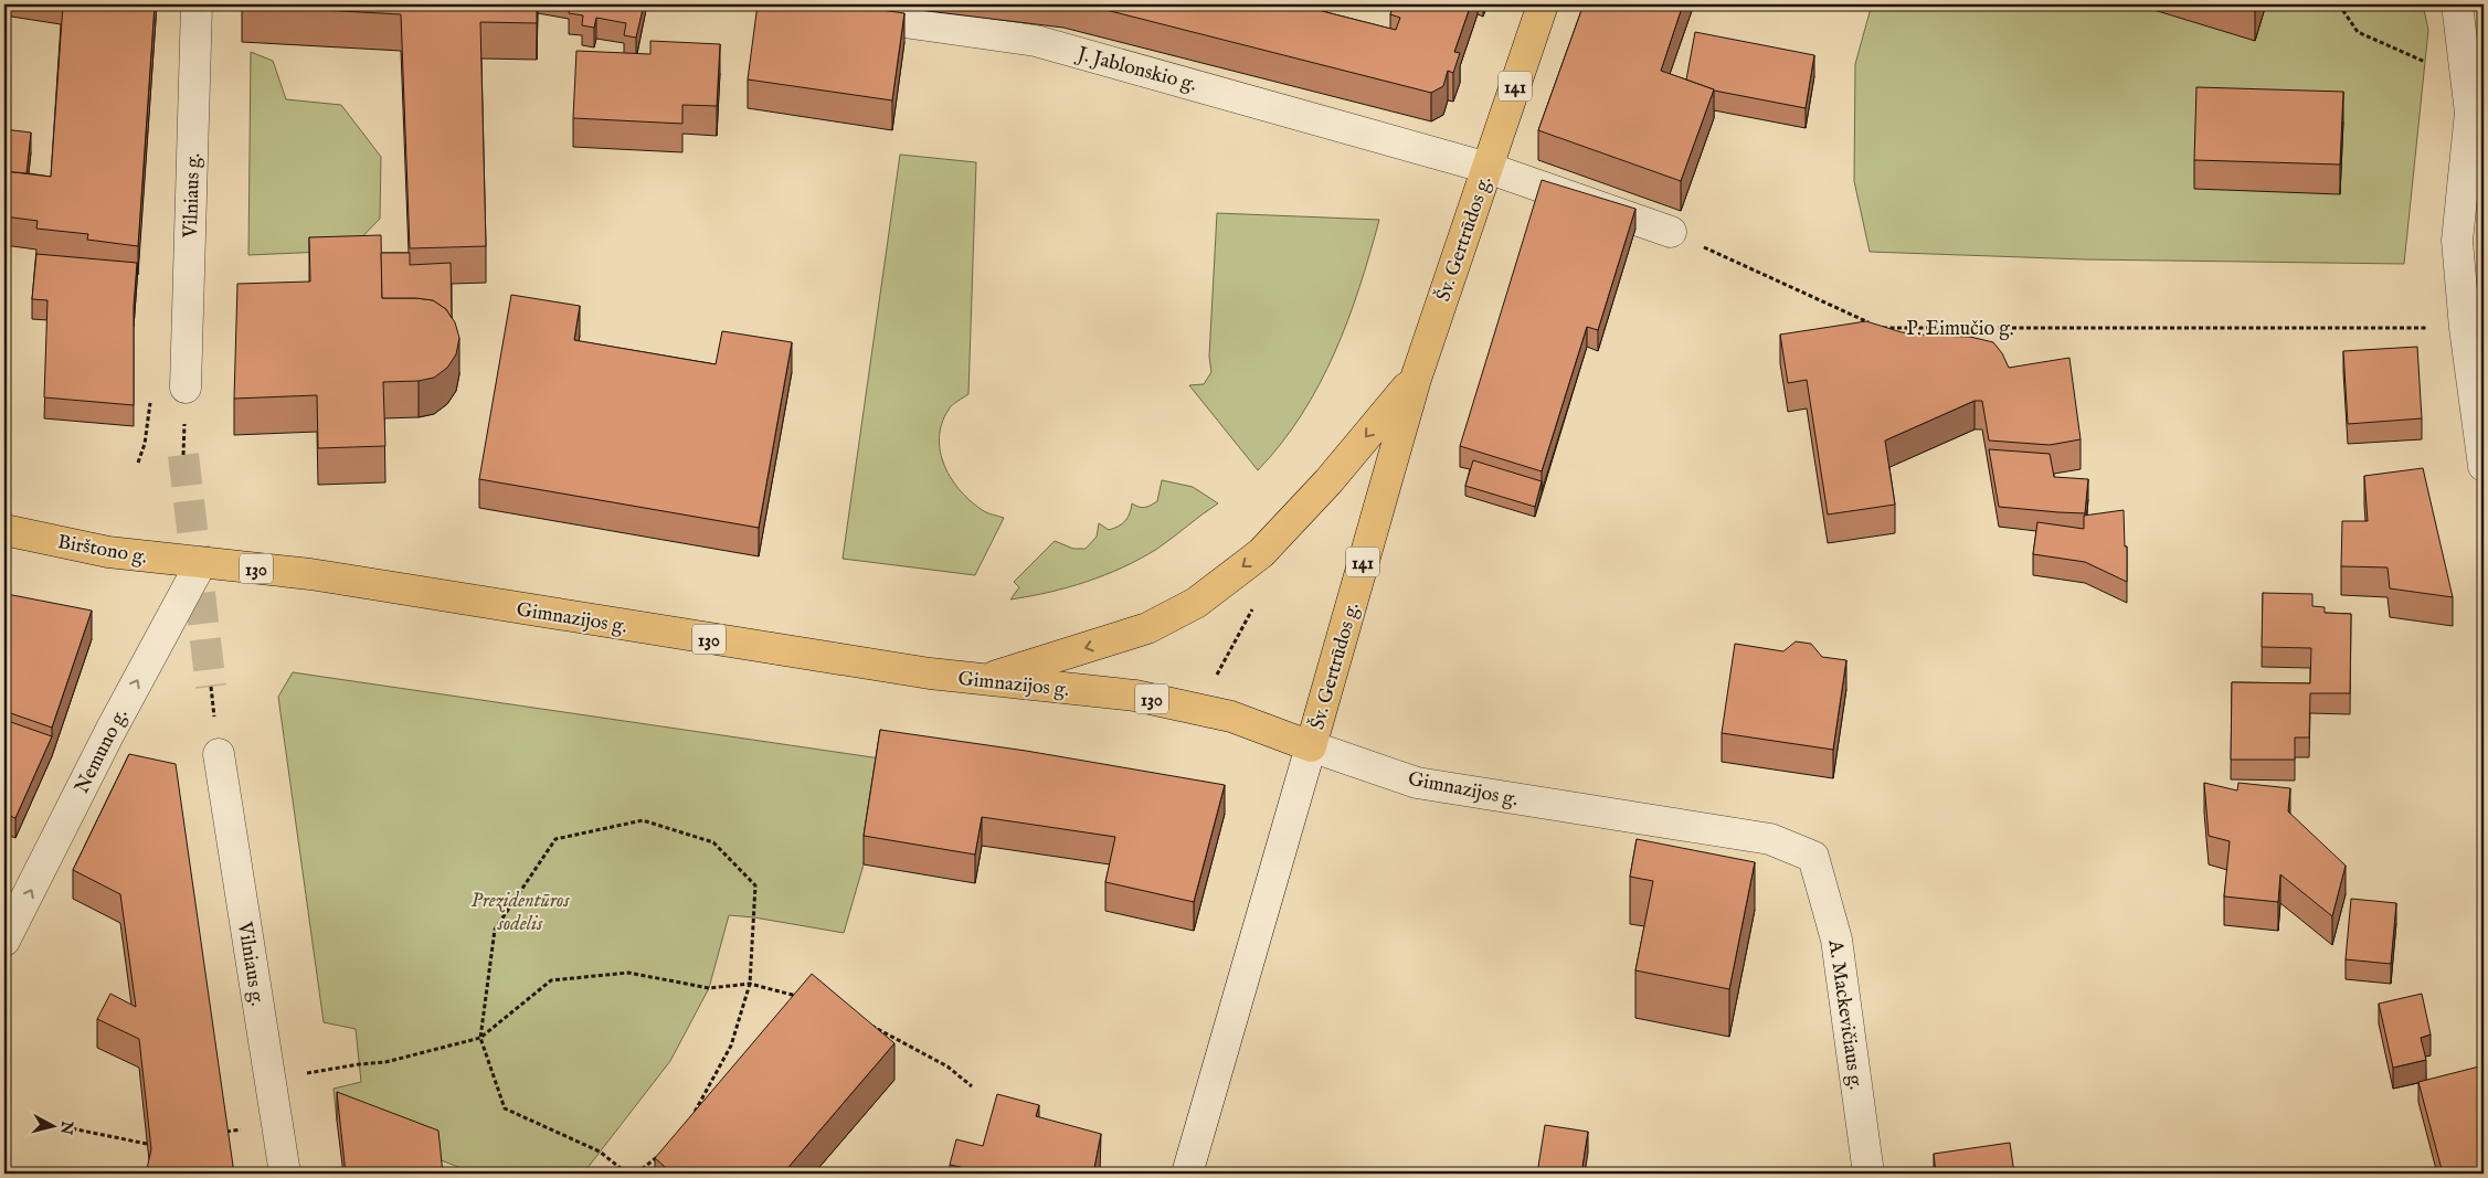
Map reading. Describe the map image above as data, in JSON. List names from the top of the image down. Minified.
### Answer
{"streets":{"main road":["141","Šv. Gertrūdos g.","Birštono g.","130","Gimnazijos g."],"street":["J. Jablonskio g.","Vilniaus g.","Nemuno g.","A. Mackevičiaus g."],"path":["P. Eimučio g."]},"crossings":[["J. Jablonskio g.","Šv. Gertrūdos g."],["Šv. Gertrūdos g.","Gimnazijos g."],["Birštono g.","Gimnazijos g."],["Birštono g.","Nemuno g."],["Gimnazijos g.","Nemuno g."],["Gimnazijos g.","A. Mackevičiaus g."]],"one_way":["Nemuno g."],"parks":["Prezidentūros sodelis"],"north":"right"}
